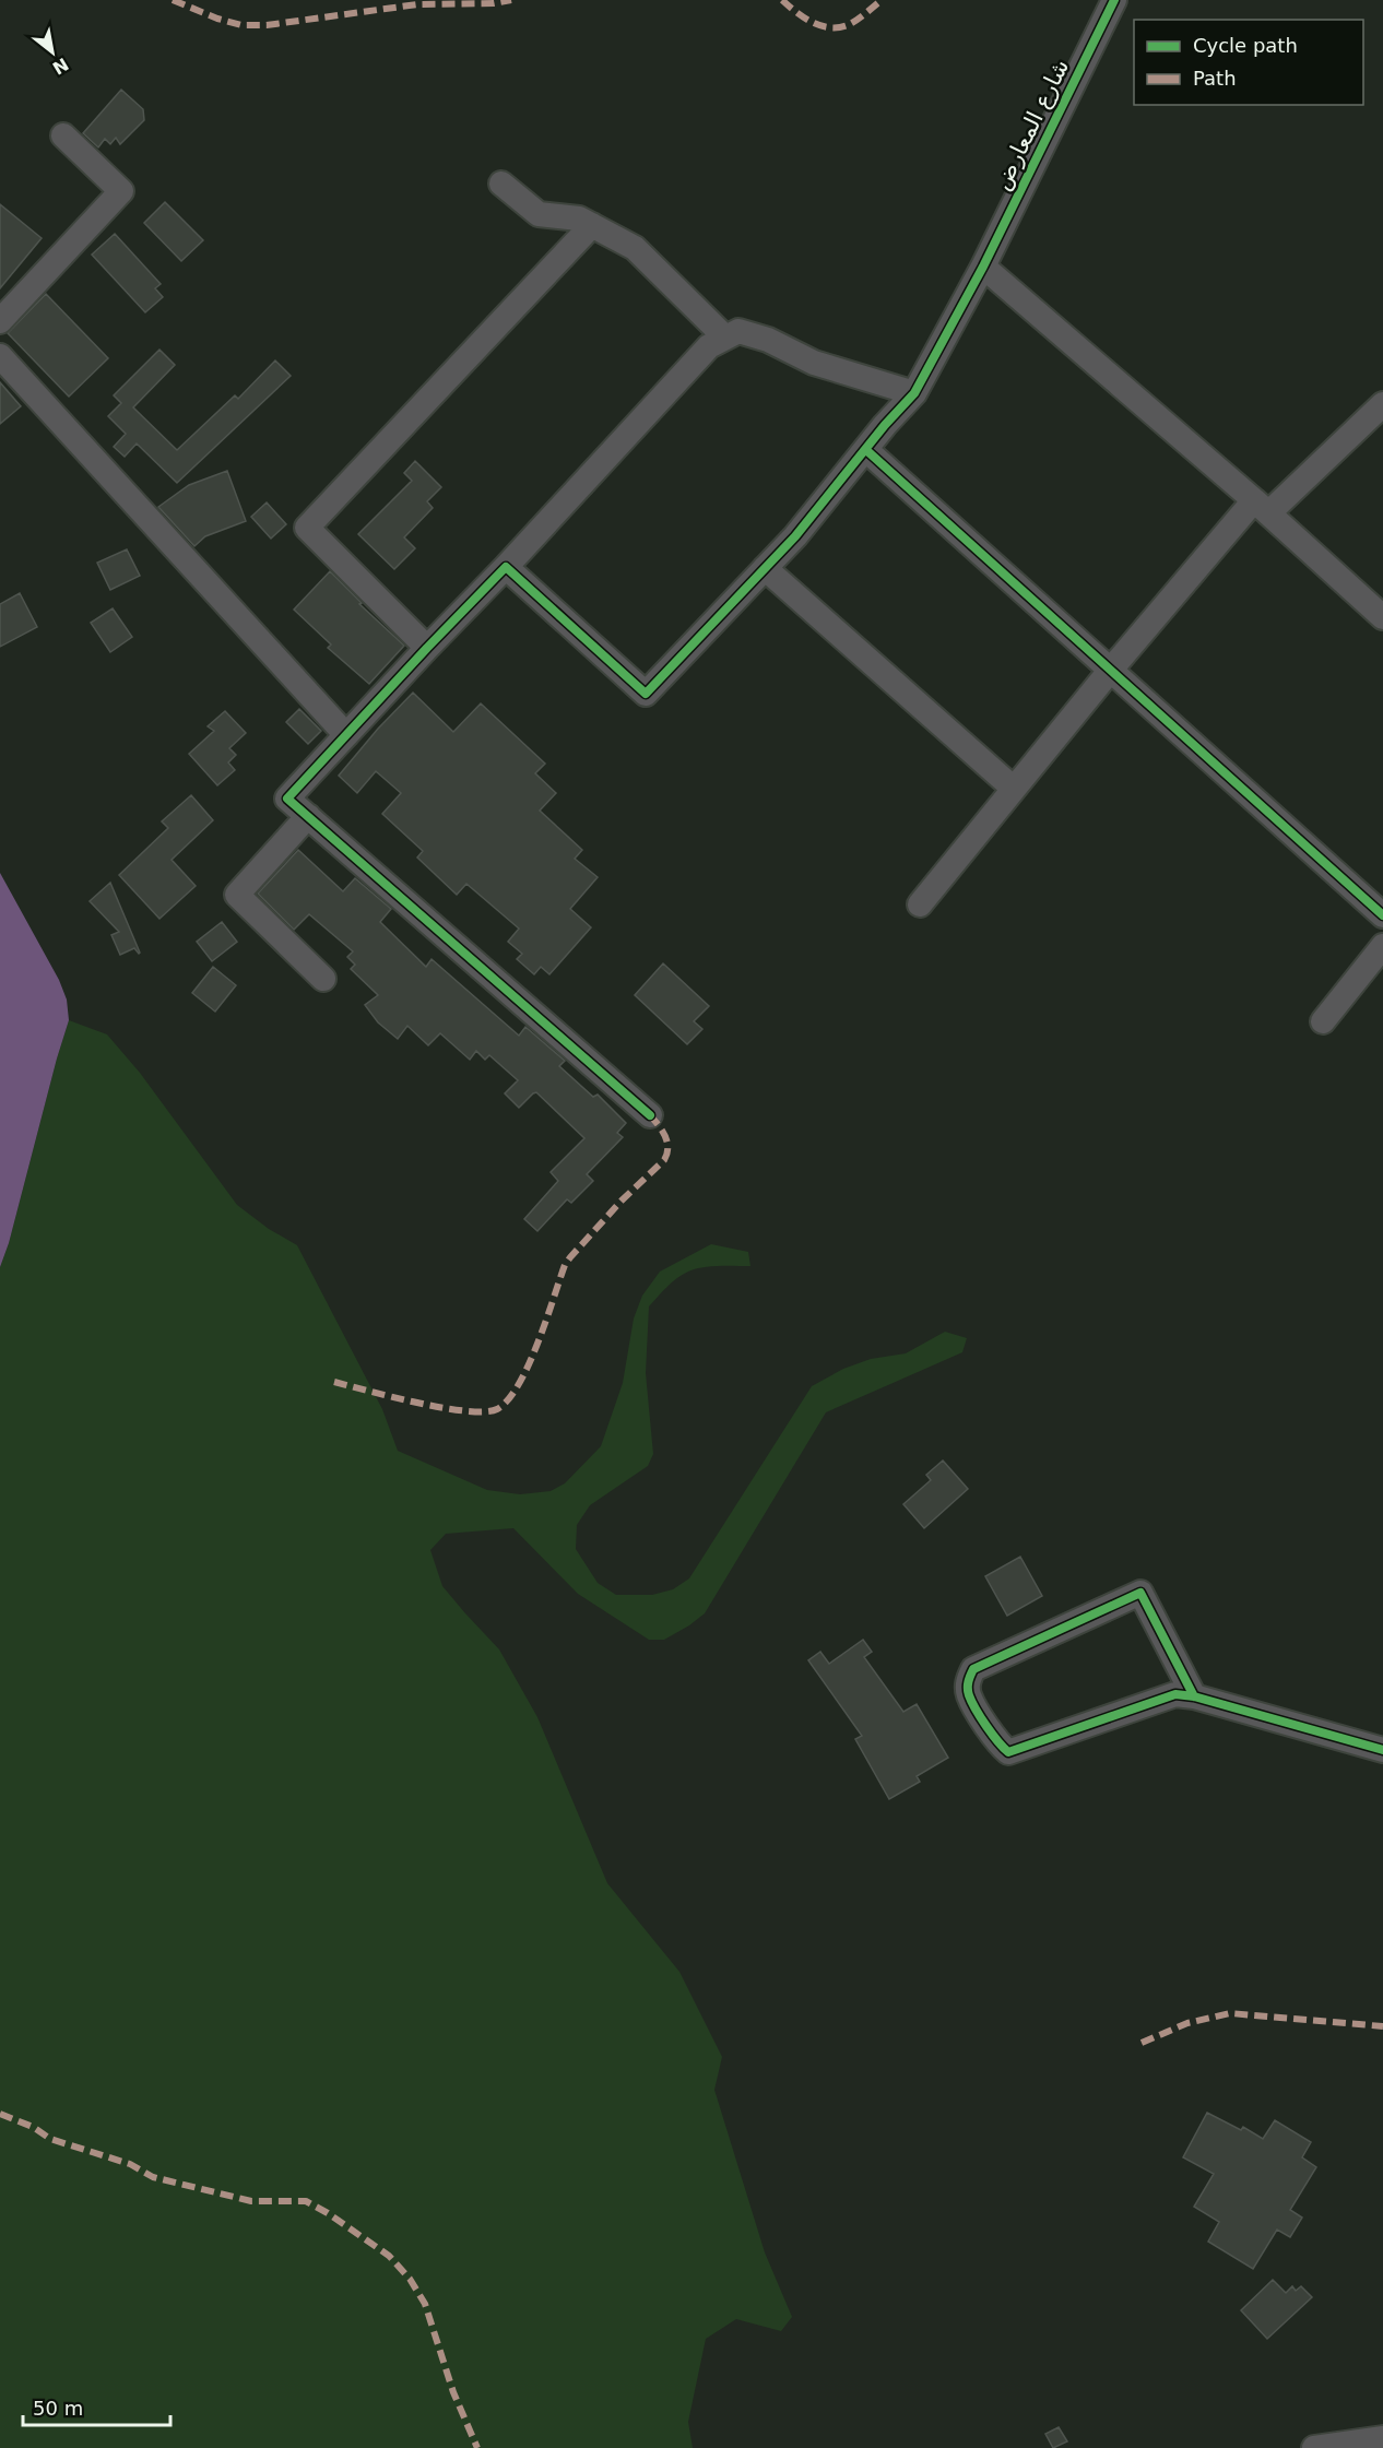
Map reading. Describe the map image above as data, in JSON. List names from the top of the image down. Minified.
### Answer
{"streets":{"street":["شارع المعارض"]},"legend":["Cycle path","Path"],"scale_bar":"50 m","north":"bottom right"}
